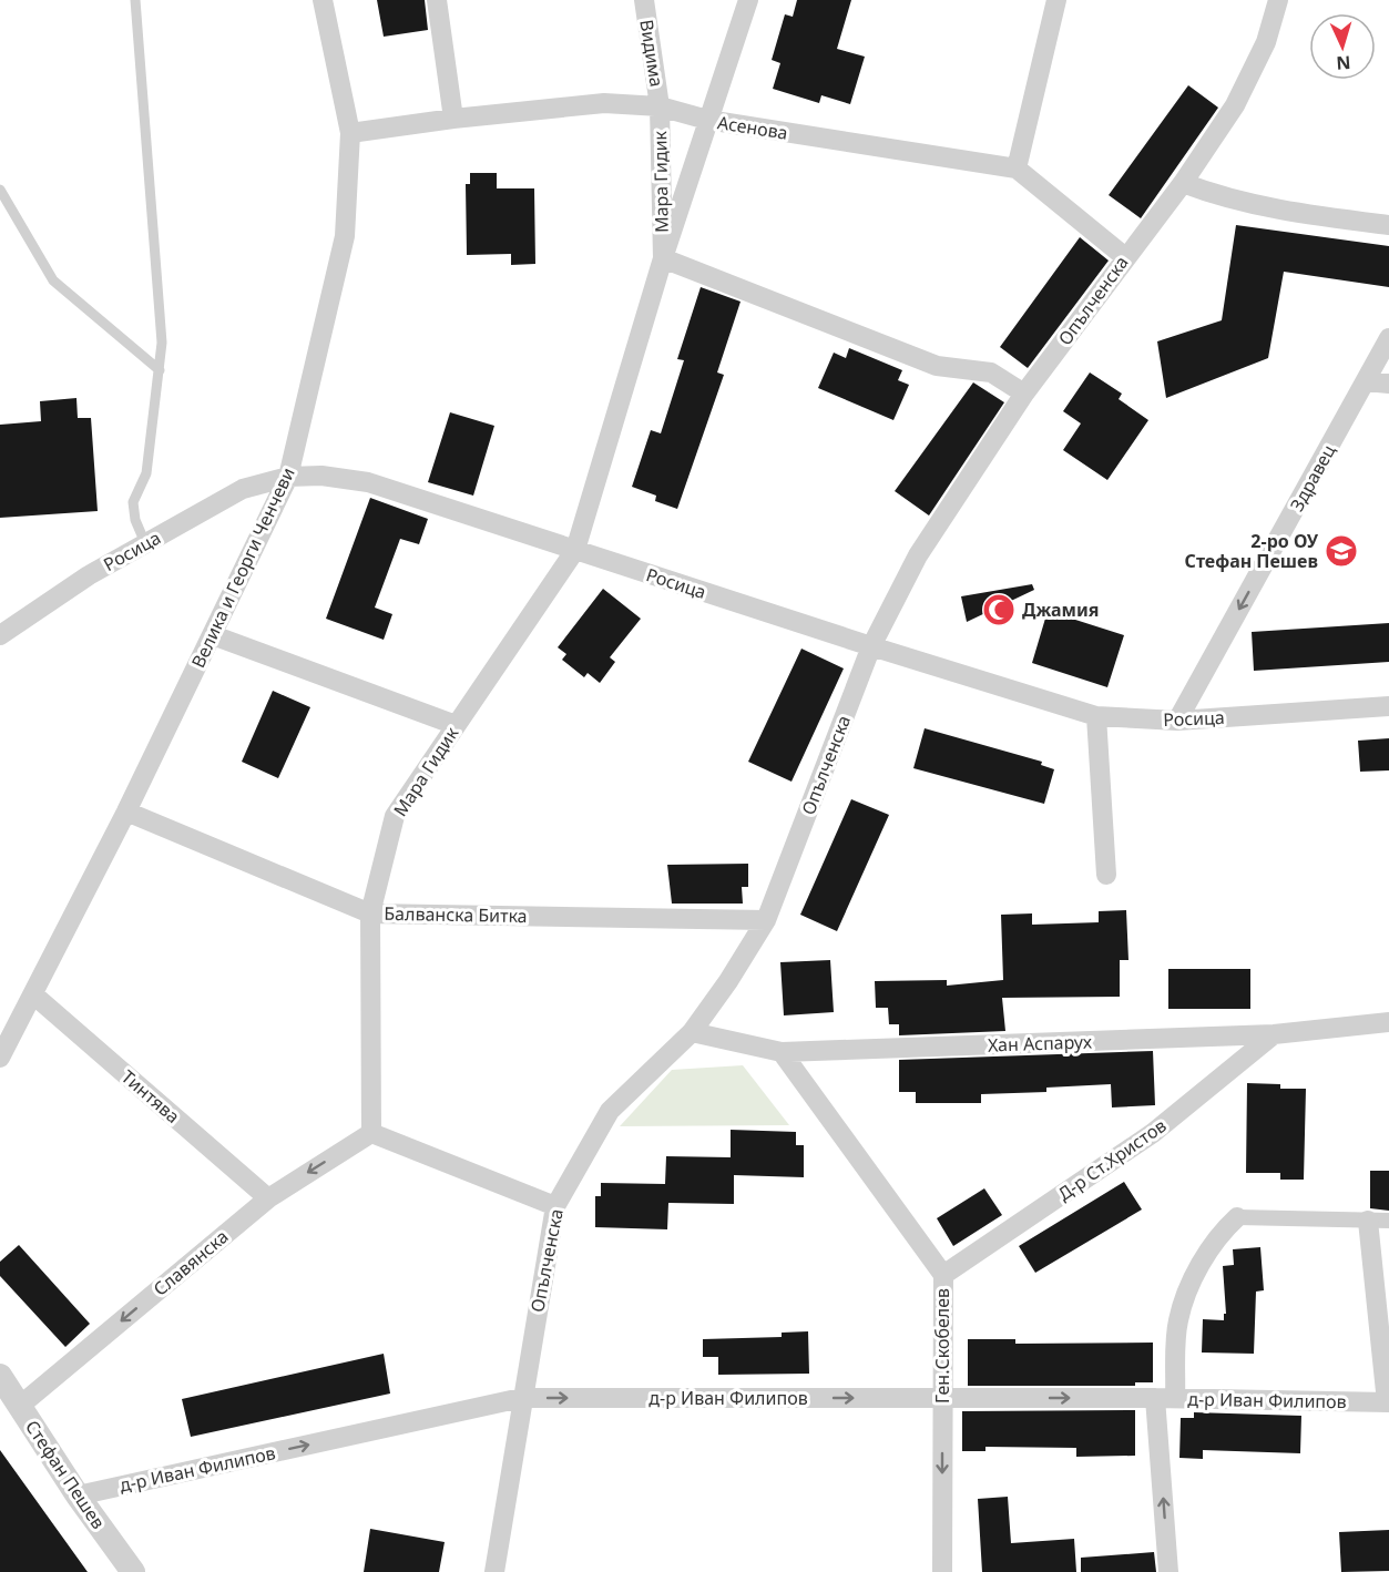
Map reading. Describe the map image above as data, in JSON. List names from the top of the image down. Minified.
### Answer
{"streets":{"street":["Видима","Асенова","Мара Гидик","Опълченска","Здравец","Росица","Велика и Георги Ченчеви","Балванска Битка","Хан Аспарух","Тинтява","Д-р Ст.Христов","Славянска","Ген.Скобелев","д-р Иван Филипов","Стефан Пешев"]},"crossings":[["Видима","Асенова"],["Видима","Мара Гидик"],["Асенова","Мара Гидик"],["Асенова","Опълченска"],["Асенова","Велика и Георги Ченчеви"],["Мара Гидик","Росица"],["Мара Гидик","Балванска Битка"],["Мара Гидик","Славянска"],["Опълченска","Росица"],["Опълченска","Балванска Битка"],["Опълченска","Хан Аспарух"],["Опълченска","д-р Иван Филипов"],["Здравец","Росица"],["Росица","Велика и Георги Ченчеви"],["Велика и Георги Ченчеви","Балванска Битка"],["Велика и Георги Ченчеви","Тинтява"],["Хан Аспарух","Д-р Ст.Христов"],["Хан Аспарух","Ген.Скобелев"],["Тинтява","Славянска"],["Д-р Ст.Христов","Ген.Скобелев"],["Славянска","Стефан Пешев"],["Ген.Скобелев","д-р Иван Филипов"],["д-р Иван Филипов","Стефан Пешев"]],"one_way":["Здравец","Славянска","д-р Иван Филипов"],"places":{"school or university":["2-ро ОУ Стефан Пешев"],"mosque":["Джамия"]},"north":"bottom"}
